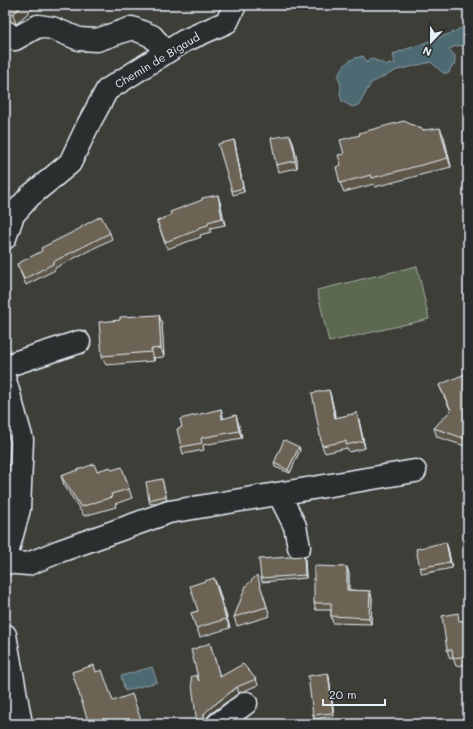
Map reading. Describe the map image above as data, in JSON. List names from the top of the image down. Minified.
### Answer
{"streets":{"street":["Chemin de Bigaud"]},"scale_bar":"20 m","north":"bottom"}
